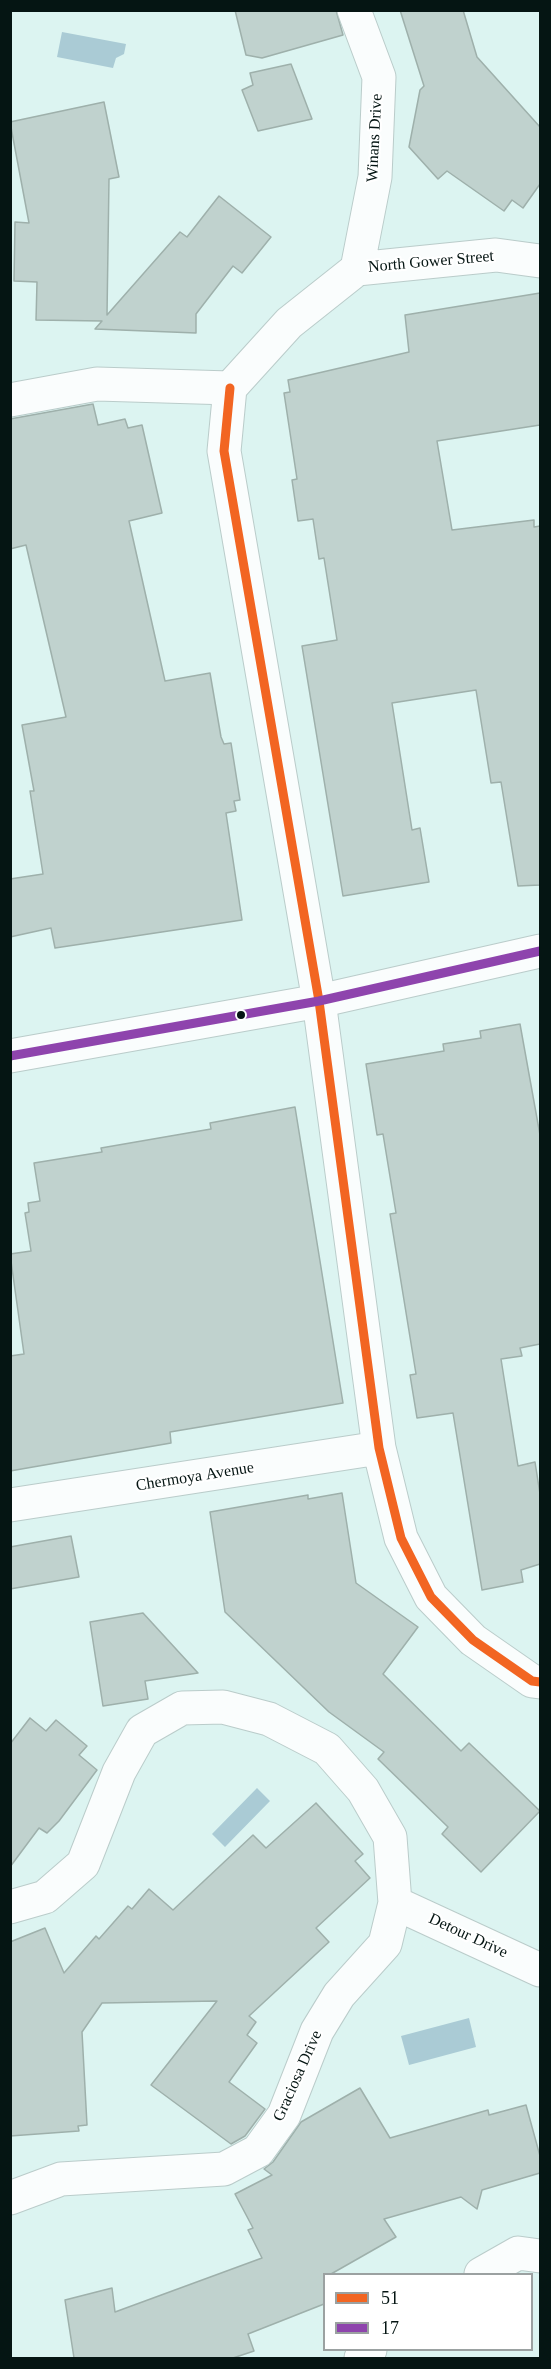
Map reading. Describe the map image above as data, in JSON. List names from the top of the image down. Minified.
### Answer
{"streets":{"street":["Winans Drive","North Gower Street","Chermoya Avenue","Detour Drive","Graciosa Drive"]},"crossings":[["Winans Drive","North Gower Street"],["Detour Drive","Graciosa Drive"]],"lines":["transit line 51","transit line 17"],"legend":["51","17"]}
